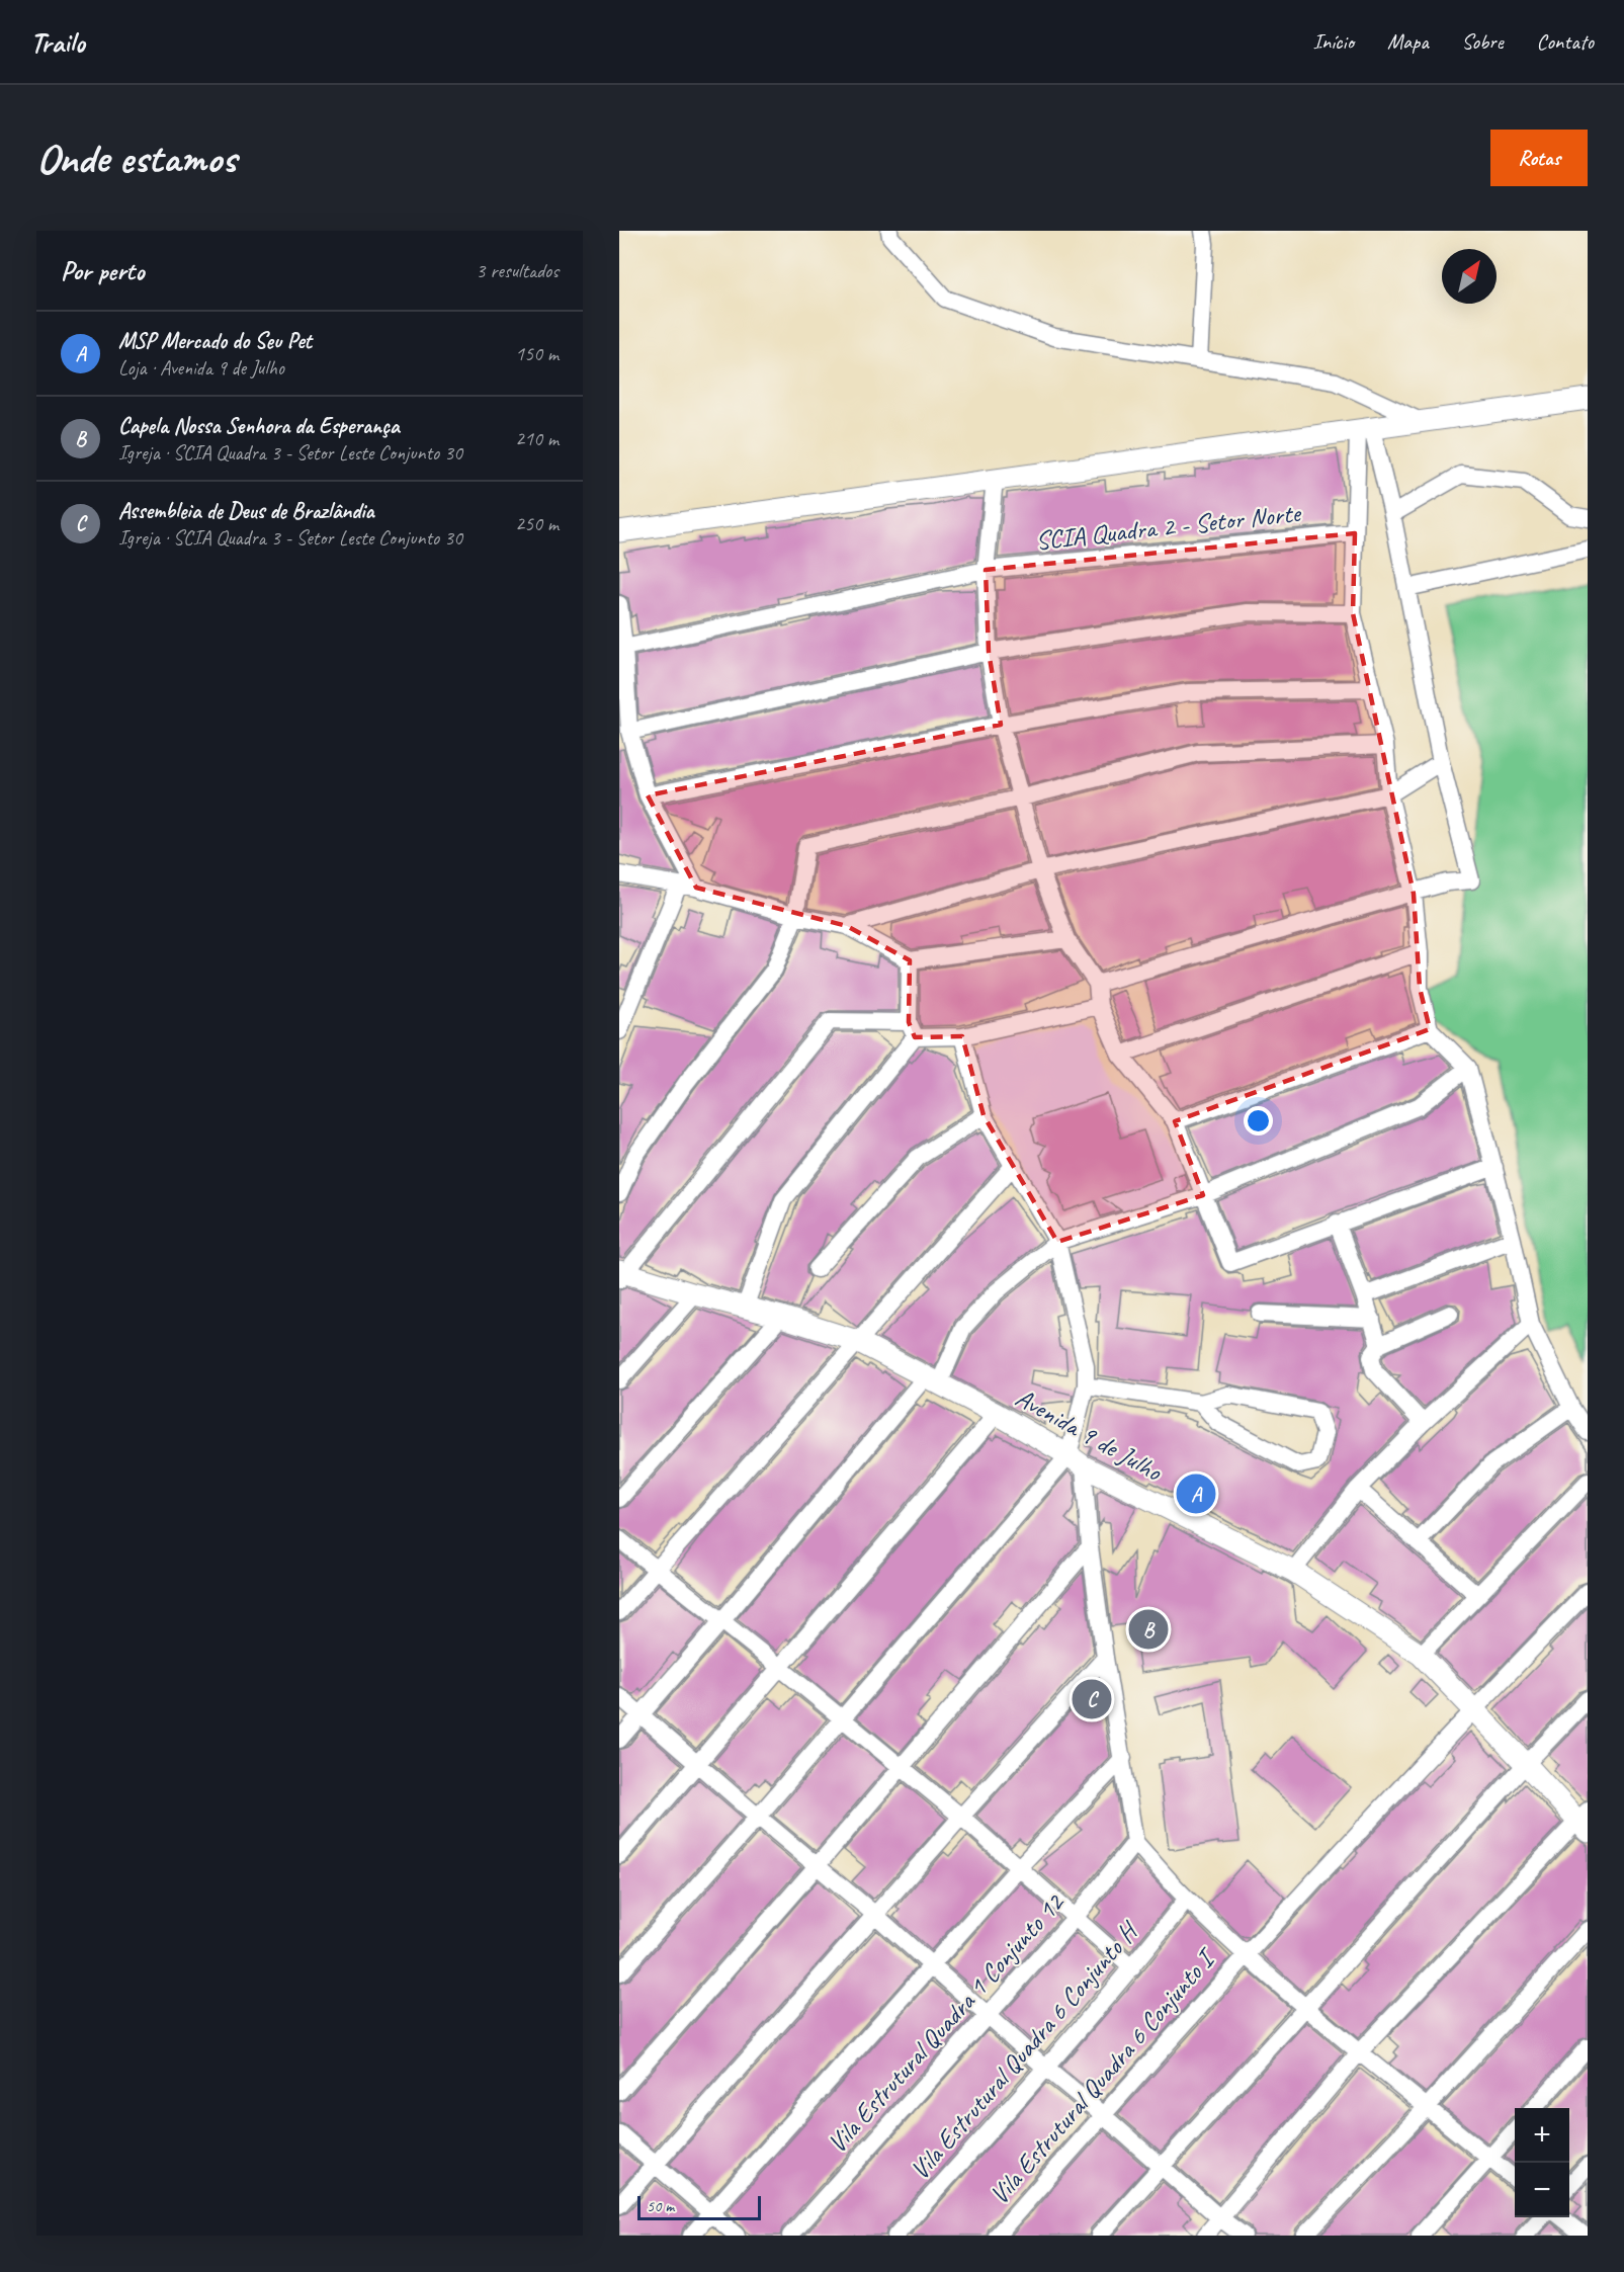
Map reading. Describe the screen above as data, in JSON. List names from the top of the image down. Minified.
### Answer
{"streets":{"street":["SCIA Quadra 2 - Setor Norte","Avenida 9 de Julho","Vila Estrutural Quadra 1 Conjunto 12","Vila Estrutural Quadra 6 Conjunto H","Vila Estrutural Quadra 6 Conjunto I"]},"crossings":[["Avenida 9 de Julho","Vila Estrutural Quadra 6 Conjunto I"]],"scale_bar":"50 m","north":"top right","page":{"header":"Trailo","nav":["Início","Mapa","Sobre","Contato"],"buttons":"Rotas","title":"Onde estamos","heading":["Por perto","3 resultados"],"list":[{"mark":"A","name":"MSP Mercado do Seu Pet","note":"Loja · Avenida 9 de Julho","value":"150 m"},{"mark":"B","name":"Capela Nossa Senhora da Esperança","note":"Igreja · SCIA Quadra 3 - Setor Leste Conjunto 30","value":"210 m"},{"mark":"C","name":"Assembleia de Deus de Brazlândia","note":"Igreja · SCIA Quadra 3 - Setor Leste Conjunto 30","value":"250 m"}],"pins":["A","B","C"],"map_buttons":["+","−"],"scale":"50 m"}}
